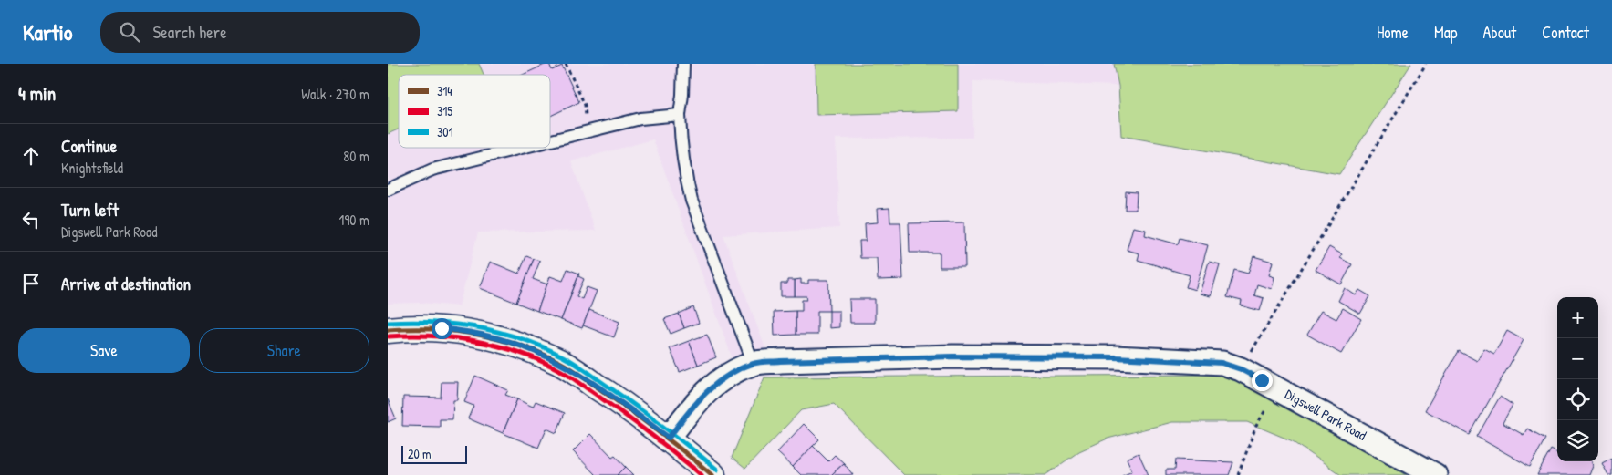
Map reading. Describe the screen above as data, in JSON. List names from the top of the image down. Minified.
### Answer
{"streets":{"street":["Digswell Park Road"]},"lines":["transit line 301","transit line 314","transit line 315"],"legend":["314","315","301"],"scale_bar":"20 m","page":{"header":"Kartio","search":"Search here","nav":["Home","Map","About","Contact"],"heading":["4 min","Walk · 270 m"],"list":[["Continue","Knightsfield","80 m"],["Turn left","Digswell Park Road","190 m"],"Arrive at destination"],"map_buttons":["+","−"],"buttons":["Save","Share"],"scale":"20 m"}}
